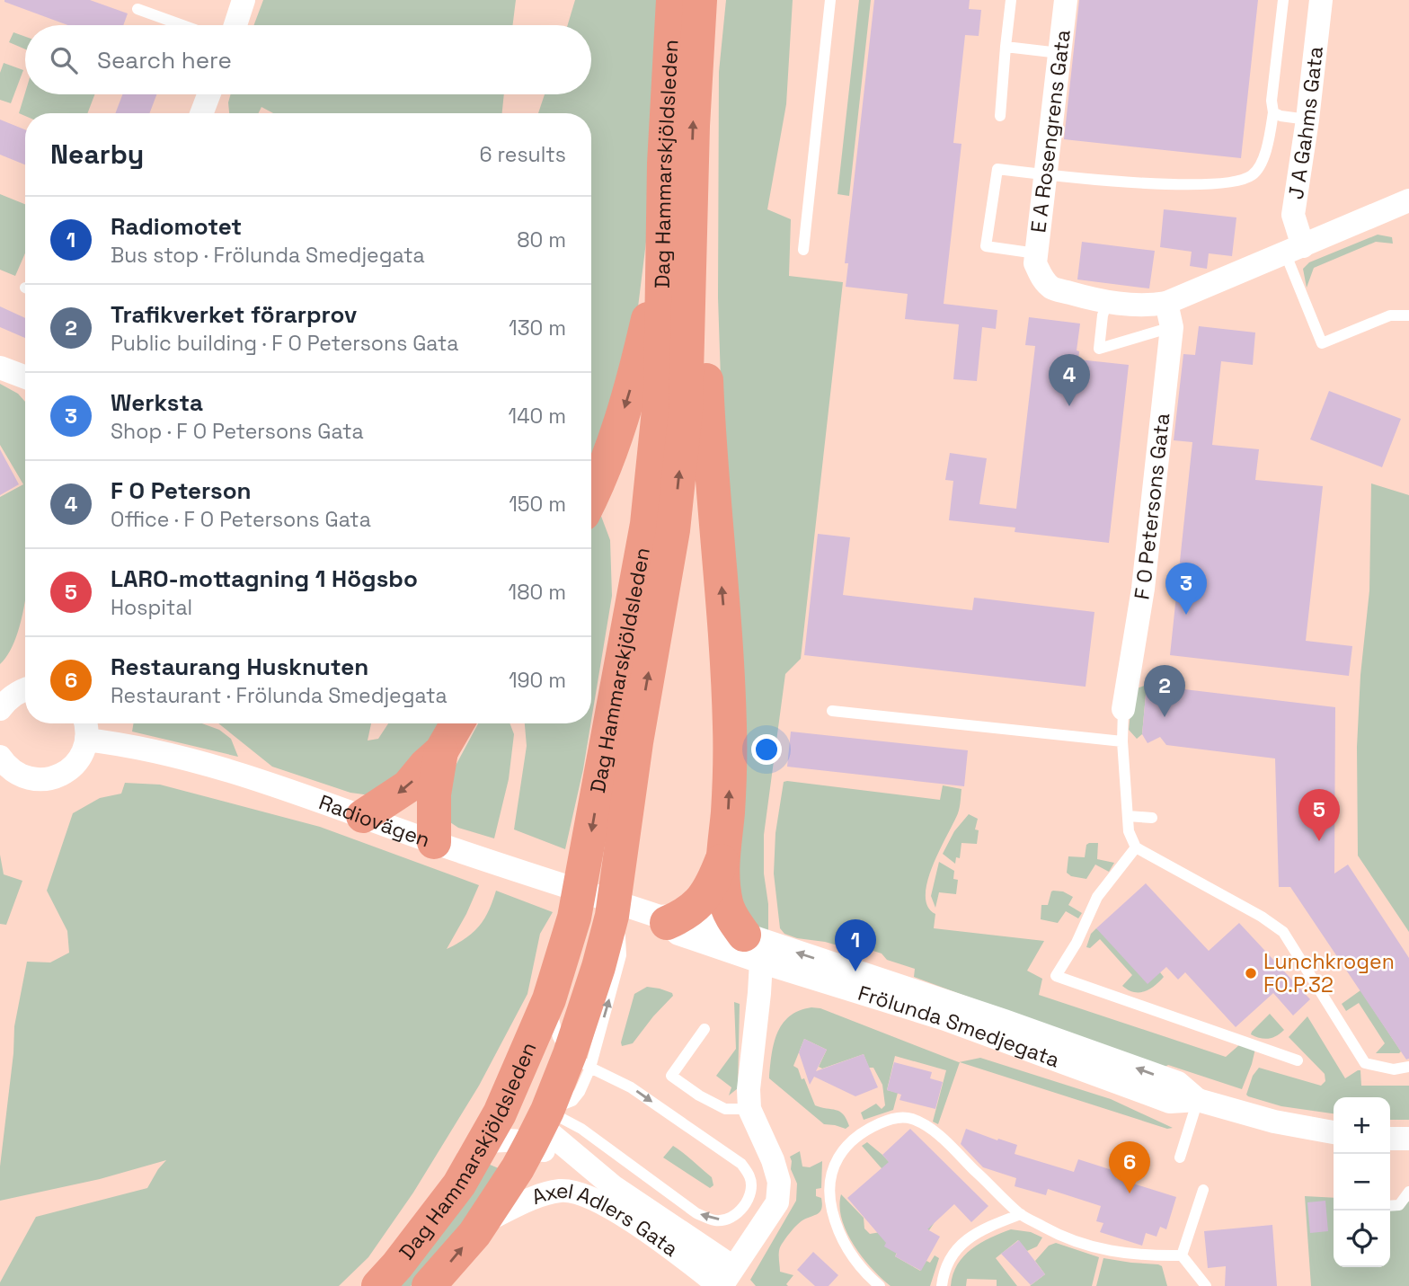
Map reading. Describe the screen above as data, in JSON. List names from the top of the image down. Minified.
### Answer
{"streets":{"main road":["Dag Hammarskjöldsleden"],"street":["J A Gahms Gata","E A Rosengrens Gata","F O Petersons Gata","Radiovägen","Frölunda Smedjegata","Axel Adlers Gata"]},"crossings":[["Dag Hammarskjöldsleden","Axel Adlers Gata"],["Radiovägen","Frölunda Smedjegata"]],"places":["Lunchkrogen FO.P.32"],"page":{"search":"Search here","heading":["Nearby","6 results"],"list":[{"mark":"1","name":"Radiomotet","note":"Bus stop · Frölunda Smedjegata","value":"80 m"},{"mark":"2","name":"Trafikverket förarprov","note":"Public building · F O Petersons Gata","value":"130 m"},{"mark":"3","name":"Werksta","note":"Shop · F O Petersons Gata","value":"140 m"},{"mark":"4","name":"F O Peterson","note":"Office · F O Petersons Gata","value":"150 m"},{"mark":"5","name":"LARO-mottagning 1 Högsbo","note":"Hospital","value":"180 m"},{"mark":"6","name":"Restaurang Husknuten","note":"Restaurant · Frölunda Smedjegata","value":"190 m"}],"pins":["4","3","2","5","1","6"],"map_buttons":["+","−"]}}
